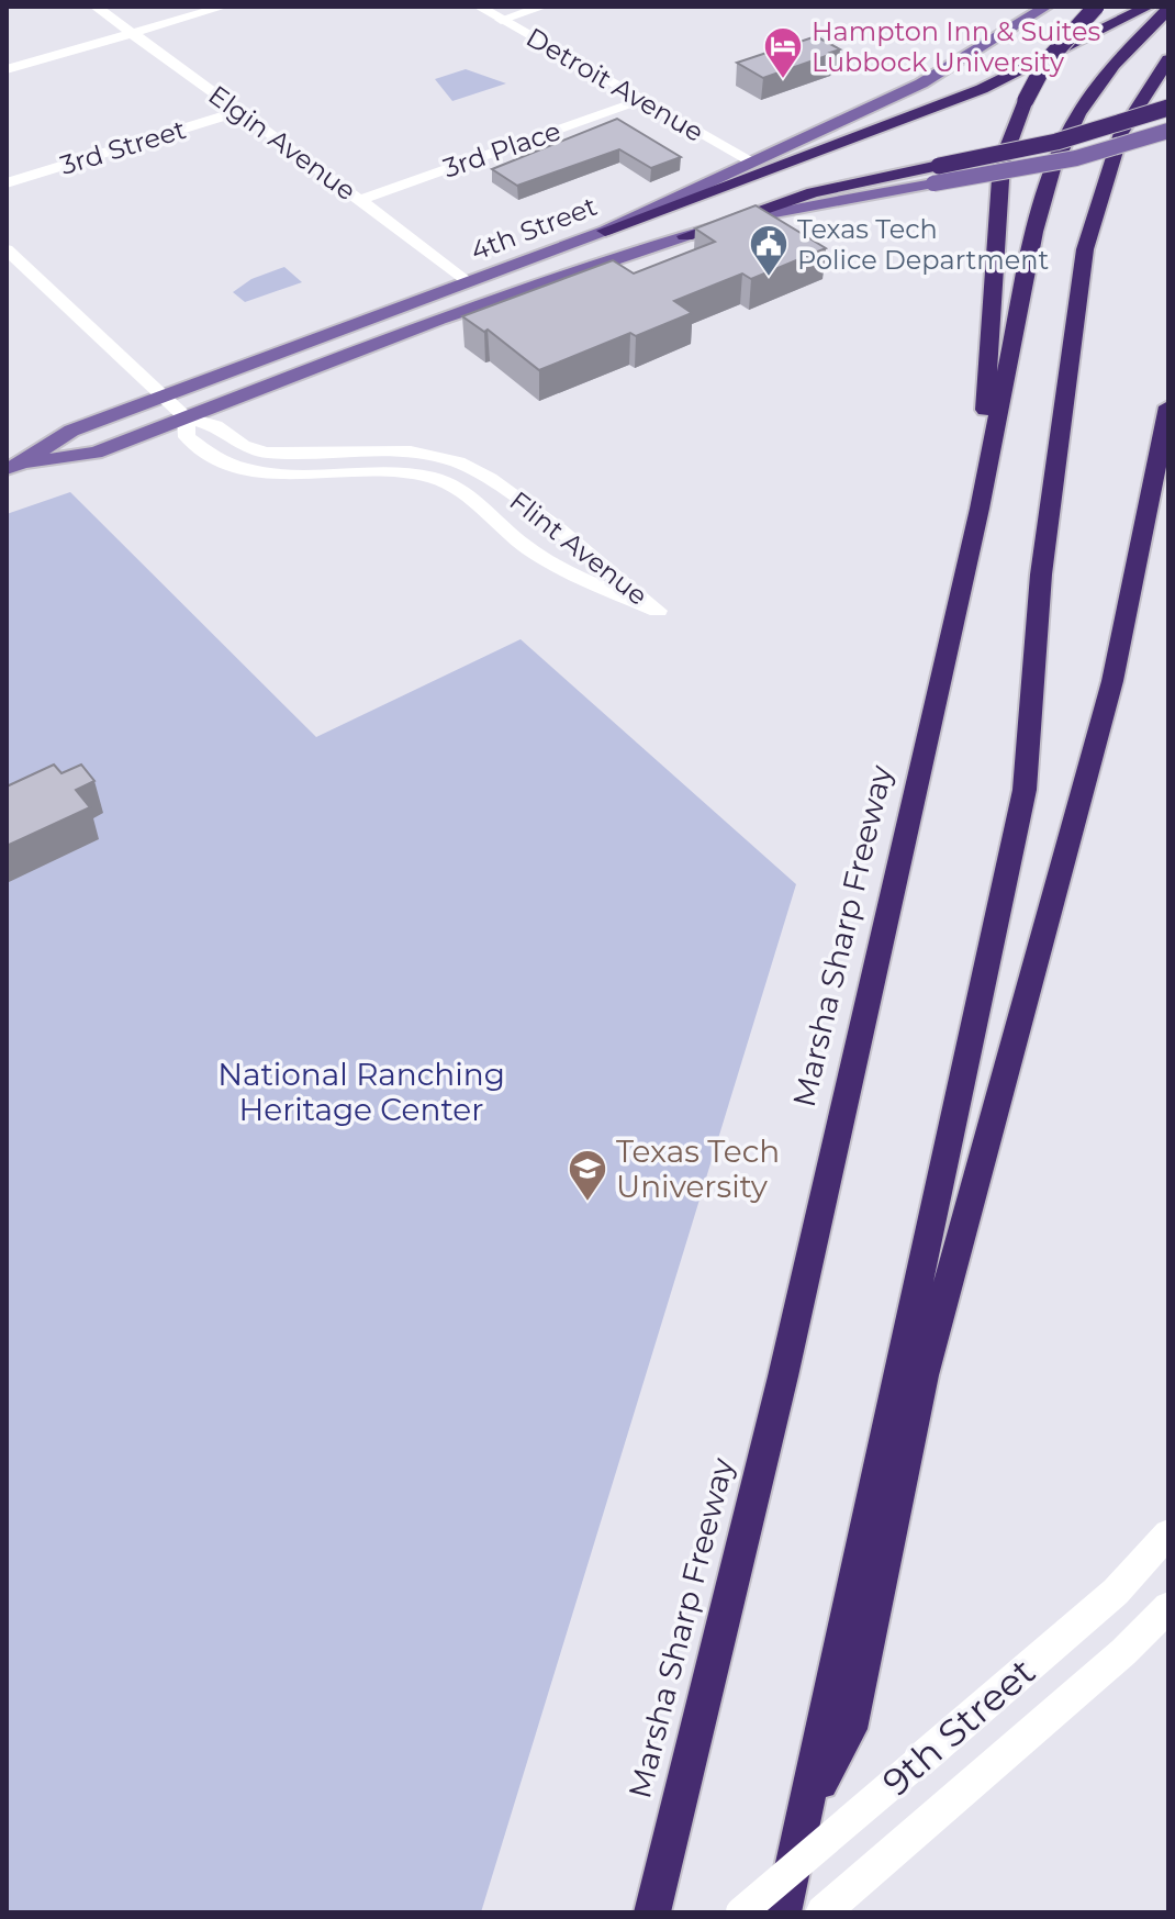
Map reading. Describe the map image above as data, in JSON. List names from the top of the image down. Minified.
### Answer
{"streets":{"highway":["Marsha Sharp Freeway"],"main road":["4th Street"],"street":["Detroit Avenue","Elgin Avenue","3rd Street","3rd Place","Flint Avenue","9th Street"]},"crossings":[["Detroit Avenue","3rd Place"],["Detroit Avenue","4th Street"],["Elgin Avenue","3rd Street"],["Elgin Avenue","3rd Place"],["Elgin Avenue","4th Street"],["4th Street","Flint Avenue"]],"parks":["National Ranching Heritage Center"],"places":{"hotel":["Hampton Inn & Suites Lubbock University"],"public building":["Texas Tech Police Department"],"school or university":["Texas Tech University"]}}
